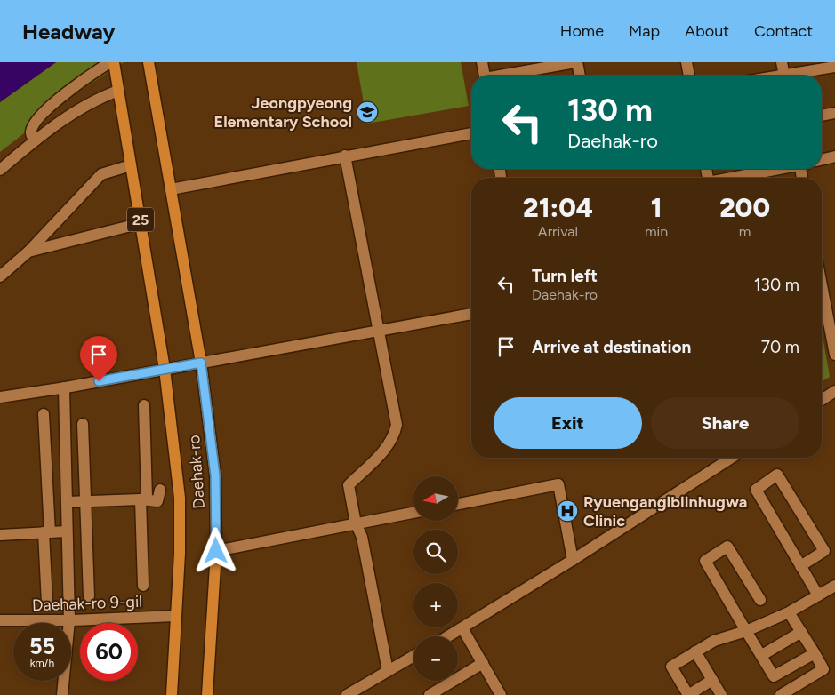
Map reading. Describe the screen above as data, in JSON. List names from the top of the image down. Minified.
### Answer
{"streets":{"main road":["25","Daehak-ro"],"street":["Daehak-ro 9-gil"]},"crossings":[["Daehak-ro","Daehak-ro 9-gil"]],"places":{"school or university":["Jeongpyeong Elementary School"],"hospital":["Ryuengangibiinhugwa Clinic"]},"north":"left","page":{"header":"Headway","nav":["Home","Map","About","Contact"],"turn":["130 m","Daehak-ro"],"eta":["21:04","Arrival","1","min","200","m"],"list":[{"name":"Turn left","note":"Daehak-ro","value":"130 m"},{"name":"Arrive at destination","value":"70 m"}],"buttons":["Exit","Share"],"map_buttons":["+","−"],"speed":"55 km/h","limit":"60"}}
